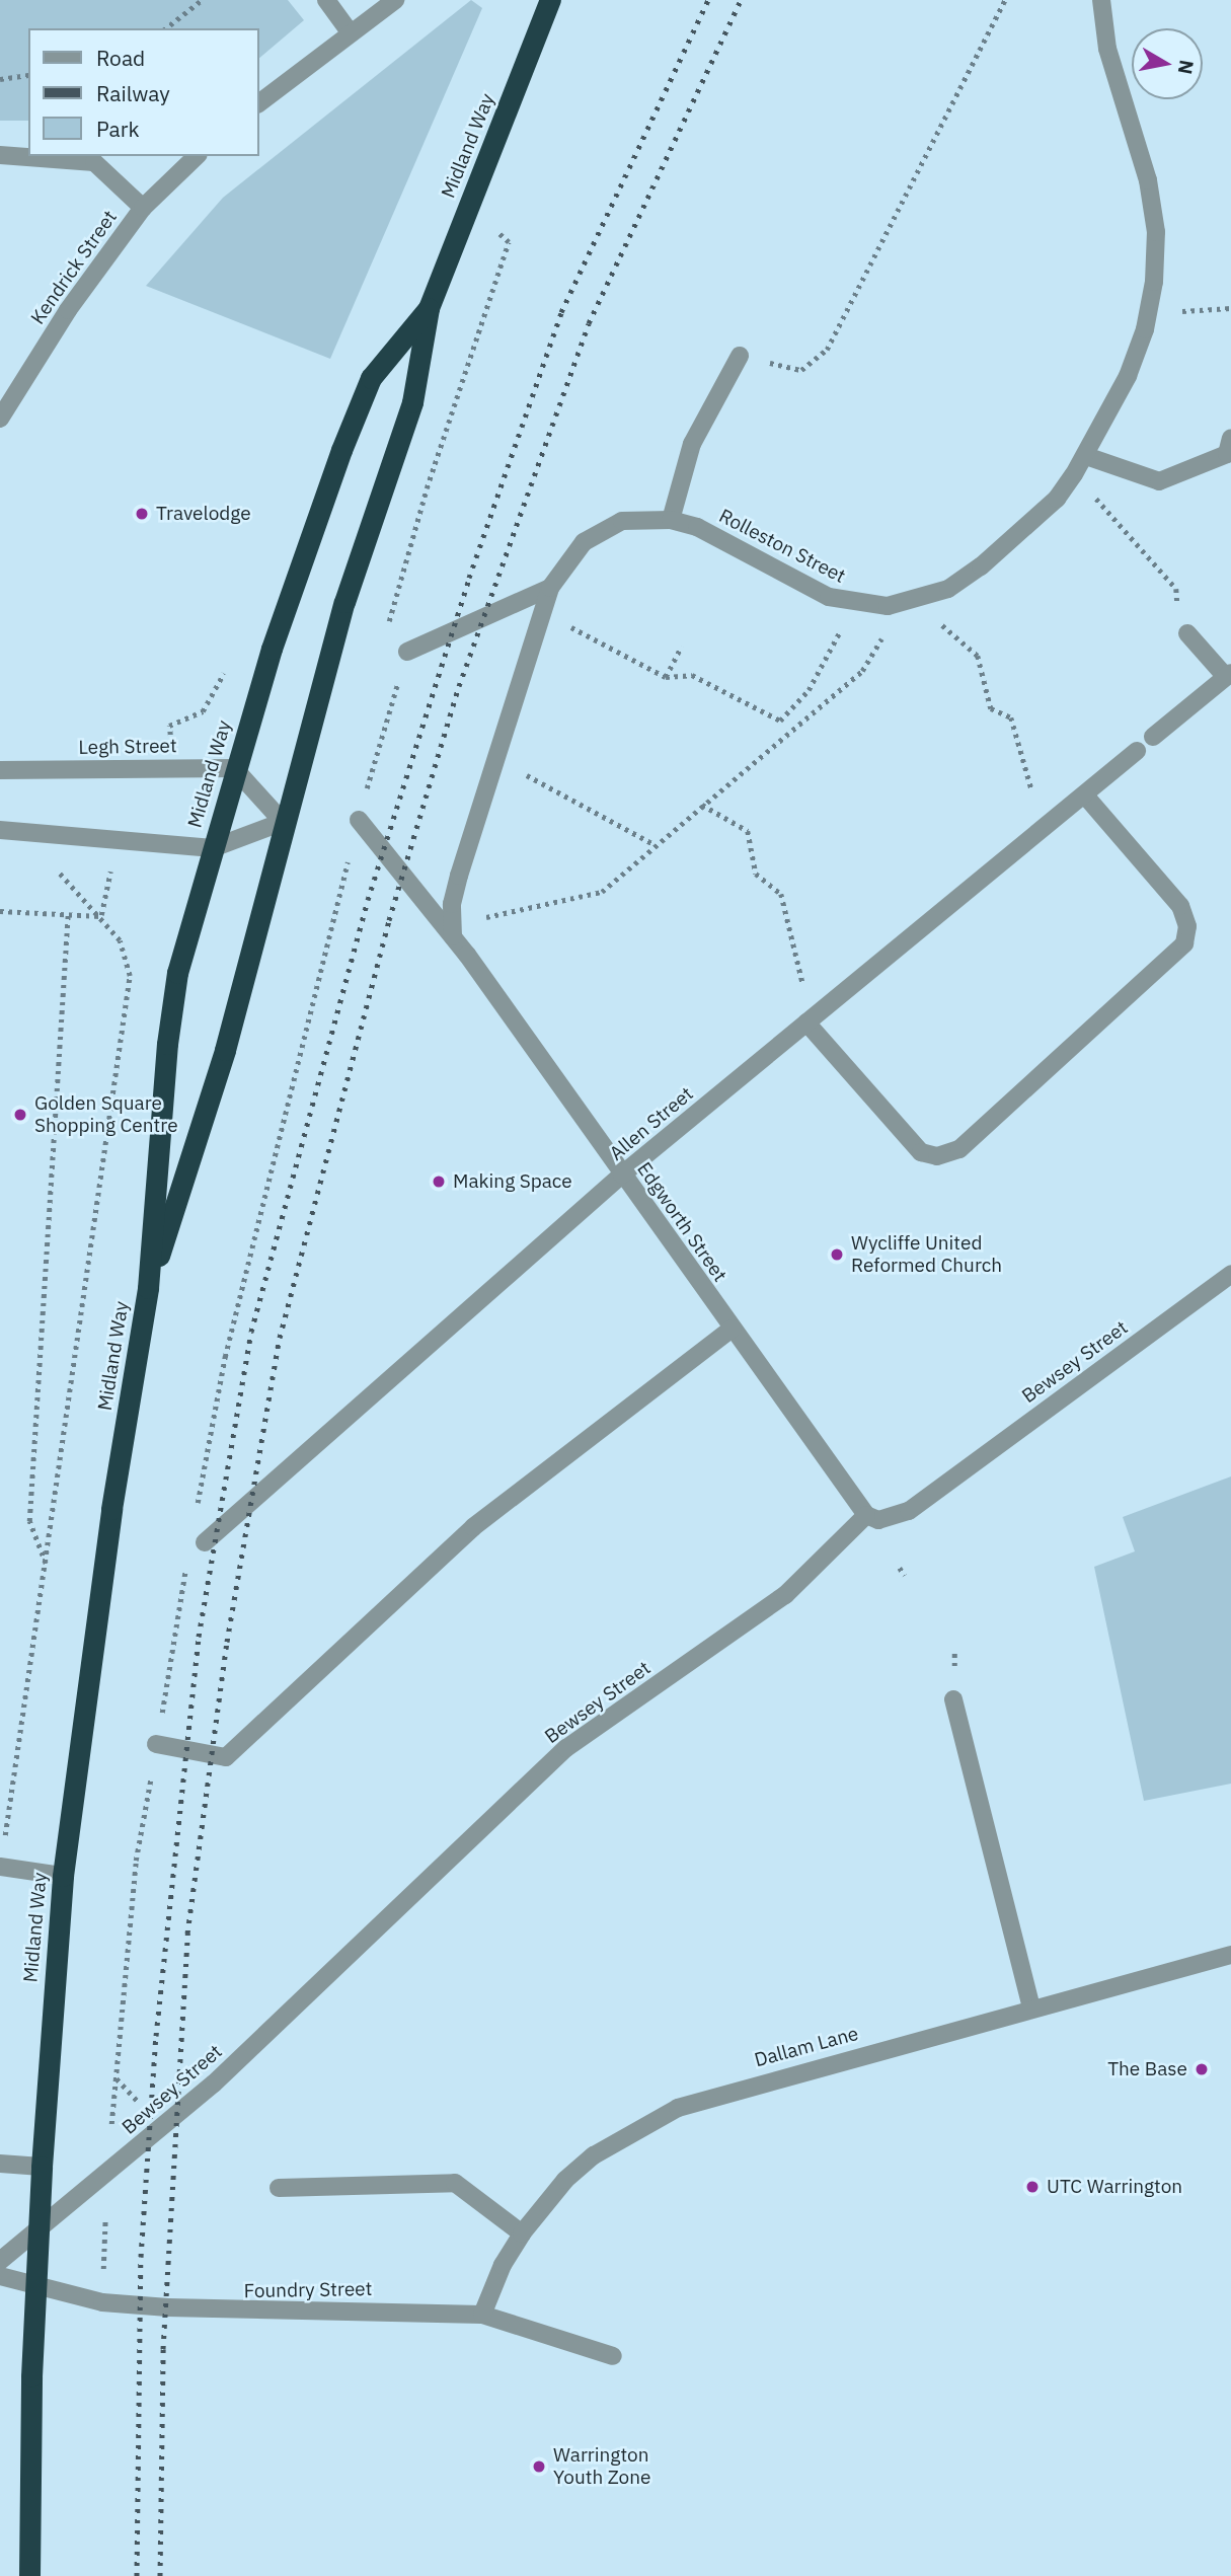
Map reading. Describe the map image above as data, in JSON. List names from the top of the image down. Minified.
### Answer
{"streets":{"highway":["Midland Way"],"street":["Kendrick Street","Rolleston Street","Legh Street","Allen Street","Edgworth Street","Bewsey Street","Dallam Lane","Foundry Street"]},"crossings":[["Midland Way","Legh Street"],["Rolleston Street","Edgworth Street"],["Allen Street","Edgworth Street"],["Edgworth Street","Bewsey Street"],["Dallam Lane","Foundry Street"]],"places":["Travelodge","Golden Square Shopping Centre","Making Space","Wycliffe United Reformed Church","The Base","UTC Warrington","Warrington Youth Zone"],"legend":["Road","Railway","Park"],"north":"right"}
